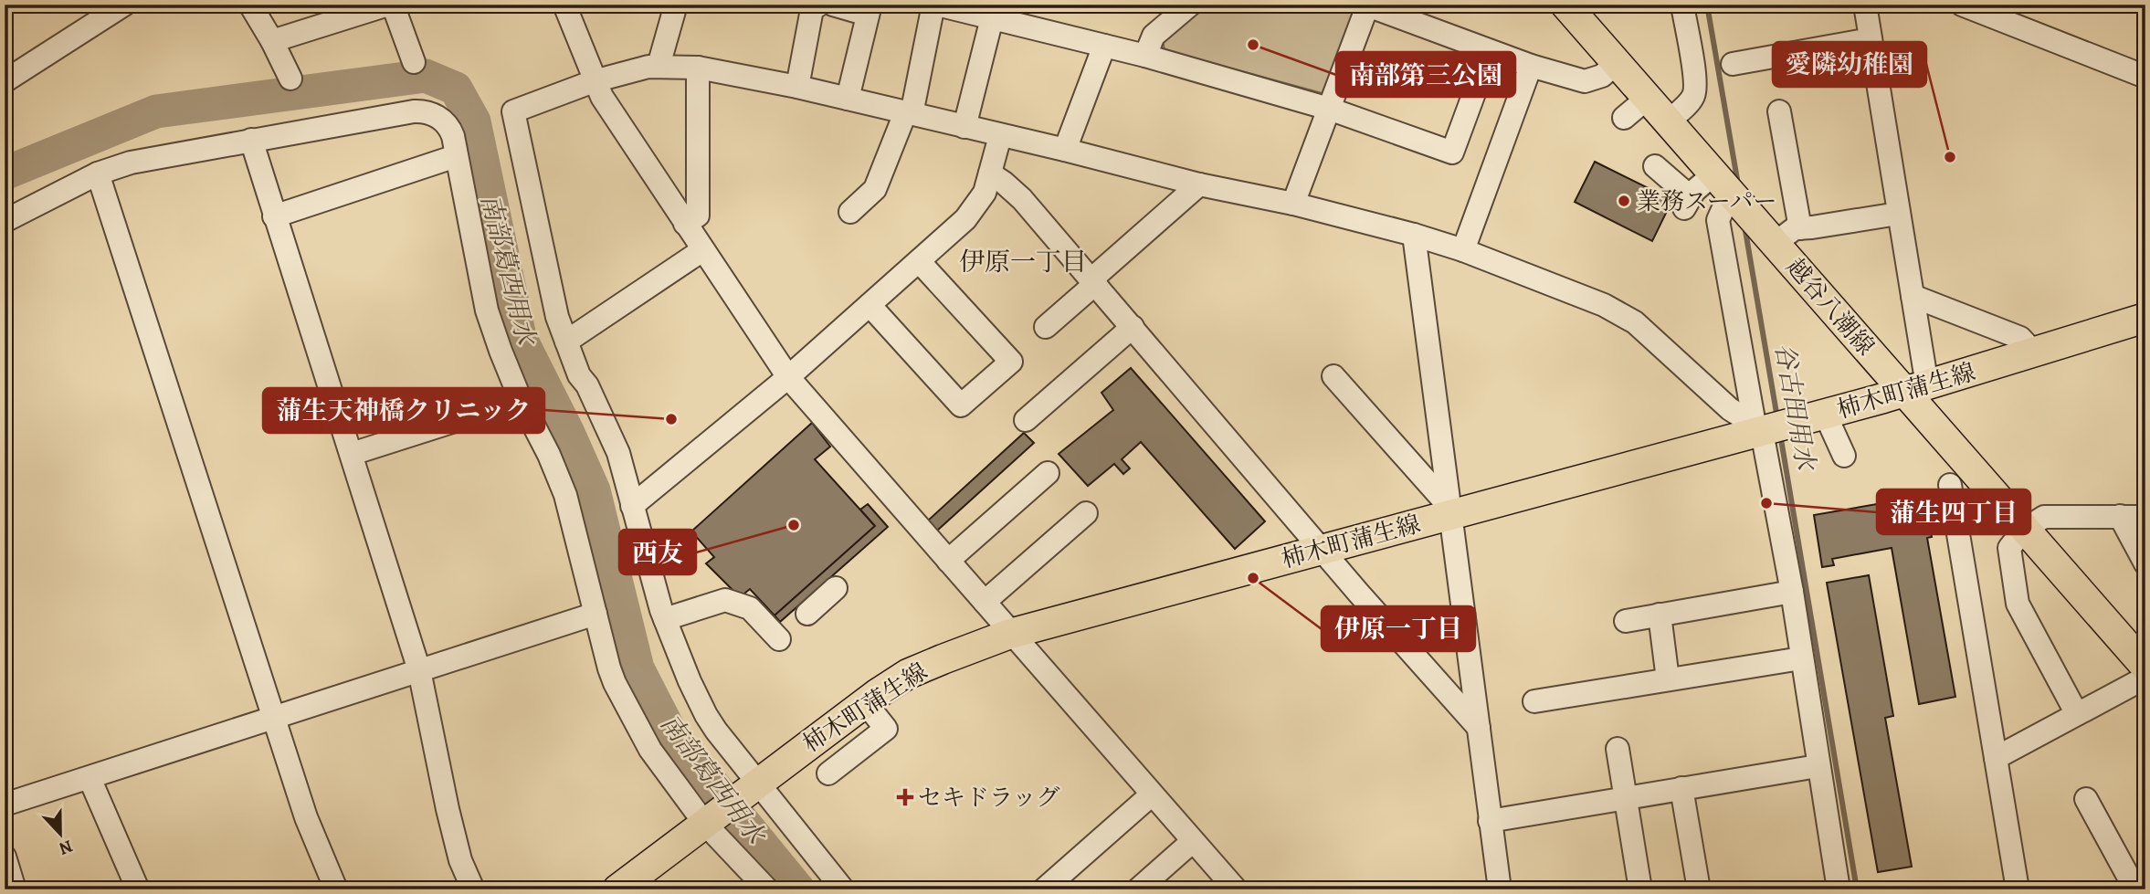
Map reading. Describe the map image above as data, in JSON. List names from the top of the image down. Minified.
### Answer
{"streets":{"main road":["越谷八潮線","柿木町蒲生線"]},"crossings":[["越谷八潮線","柿木町蒲生線"]],"districts":["伊原一丁目"],"water":["南部葛西用水","谷古田用水"],"places":{"other":["南部第三公園","愛隣幼稚園","業務スーパー","蒲生天神橋クリニック","蒲生四丁目","西友","伊原一丁目"],"health":["セキドラッグ"]},"north":"bottom"}
